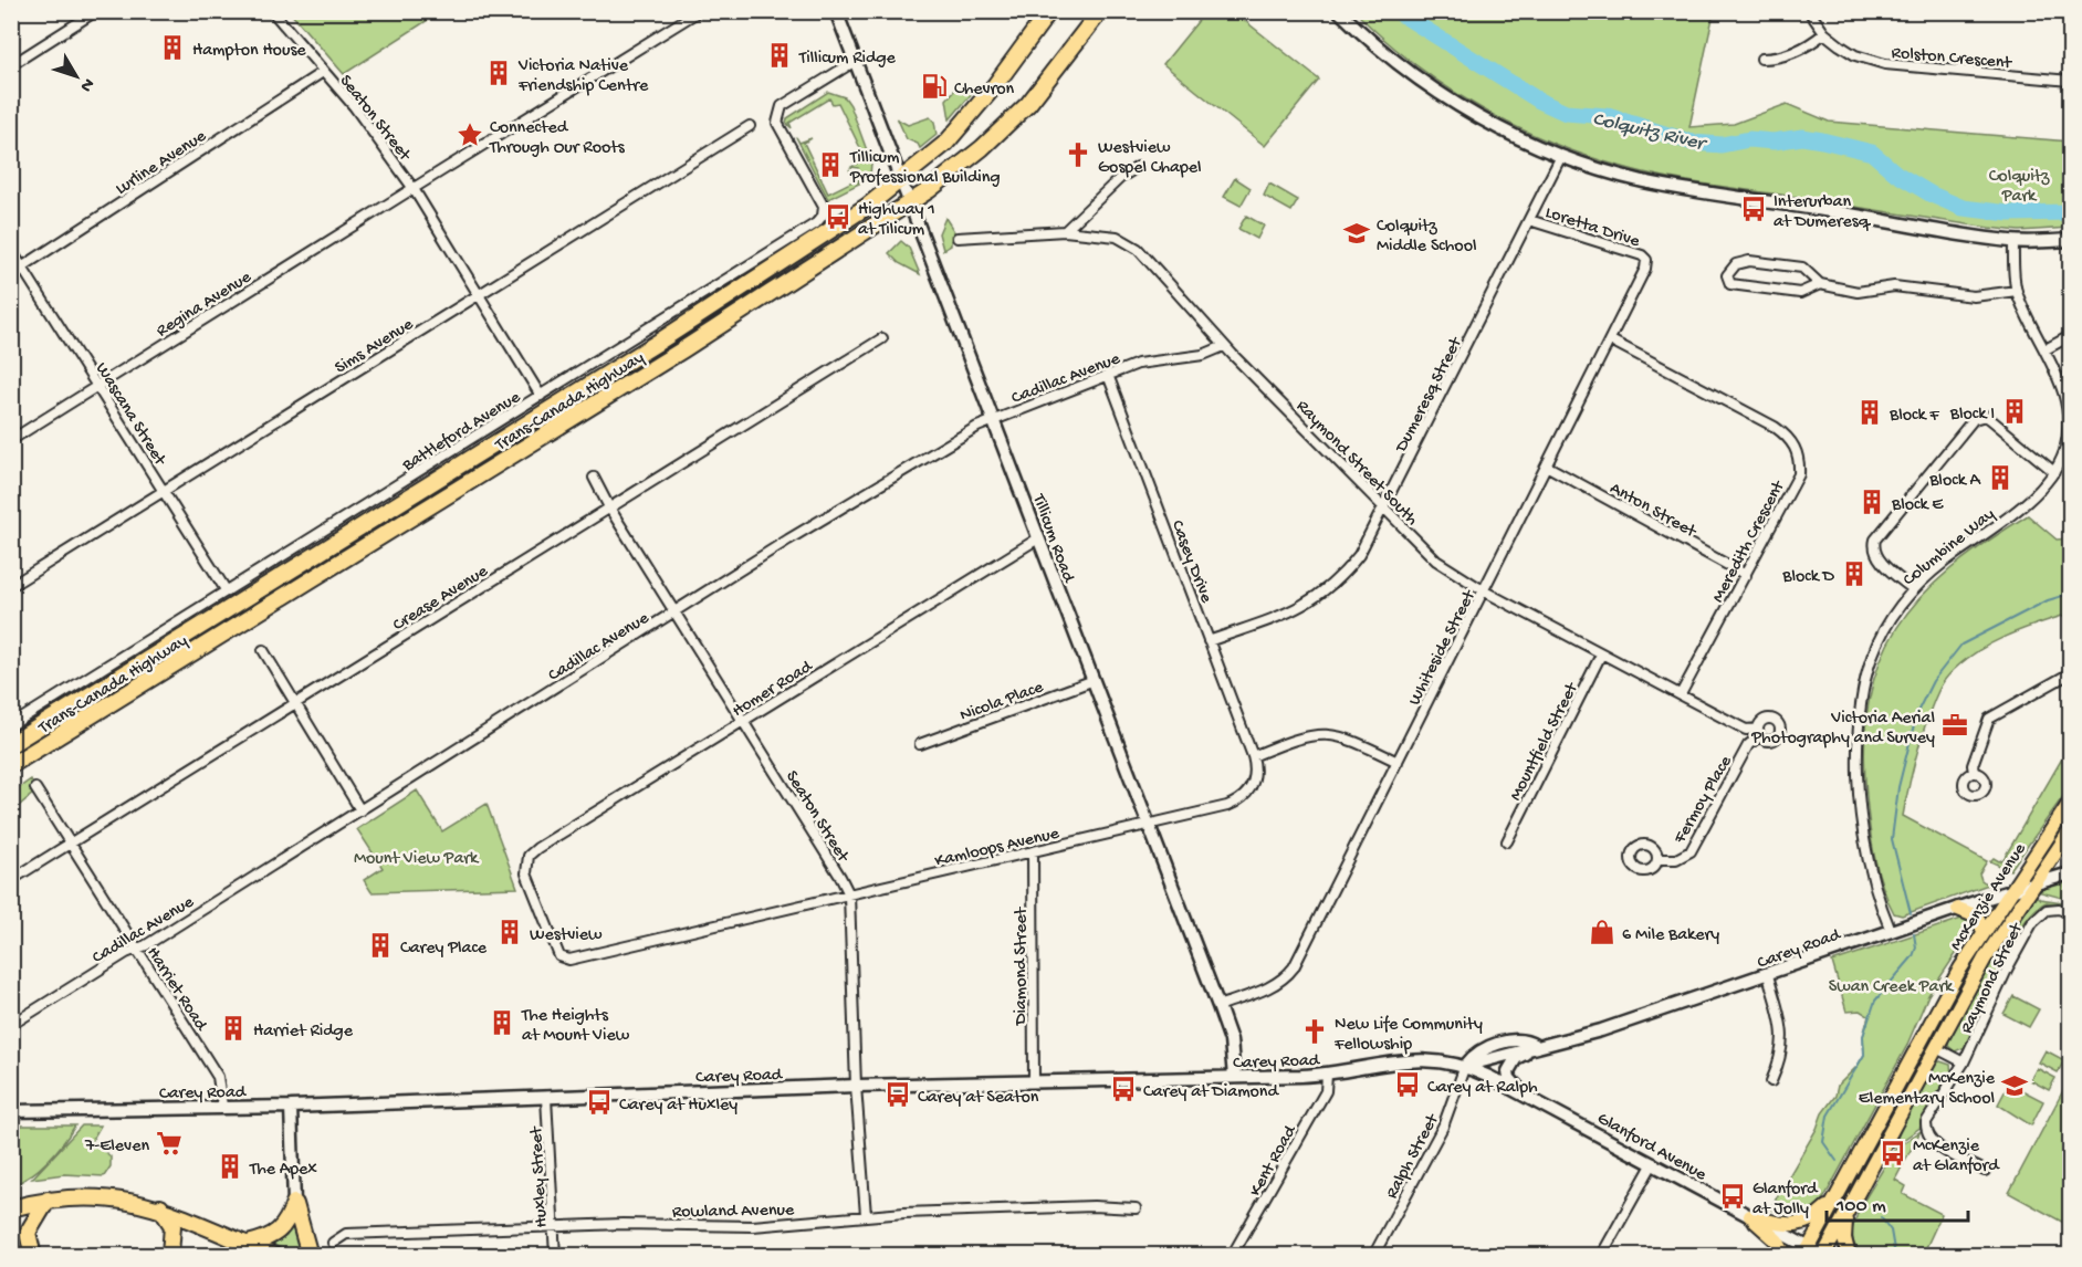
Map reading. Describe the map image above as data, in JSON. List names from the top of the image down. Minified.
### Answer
{"streets":{"highway":["Trans-Canada Highway"],"main road":["Tillicum Road","McKenzie Avenue","Carey Road","Glanford Avenue"],"street":["Rolston Crescent","Seaton Street","Lurline Avenue","Loretta Drive","Regina Avenue","Sims Avenue","Cadillac Avenue","Dumeresq Street","Wascana Street","Battleford Avenue","Raymond Street South","Anton Street","Meredith Crescent","Columbine Way","Casey Drive","Crease Avenue","Whiteside Street","Homer Road","Nicola Place","Mountfield Street","Fermoy Place","Kamloops Avenue","Diamond Street","Raymond Street","Harriet Road","Ralph Street","Kent Road","Huxley Street","Rowland Avenue"]},"crossings":[["Seaton Street","Lurline Avenue"],["Seaton Street","Regina Avenue"],["Seaton Street","Sims Avenue"],["Seaton Street","Cadillac Avenue"],["Seaton Street","Crease Avenue"],["Seaton Street","Homer Road"],["Seaton Street","Kamloops Avenue"],["Seaton Street","Carey Road"],["Seaton Street","Rowland Avenue"],["Lurline Avenue","Wascana Street"],["Loretta Drive","Dumeresq Street"],["Loretta Drive","Whiteside Street"],["Regina Avenue","Wascana Street"],["Sims Avenue","Wascana Street"],["Cadillac Avenue","Raymond Street South"],["Cadillac Avenue","Tillicum Road"],["Cadillac Avenue","Casey Drive"],["Cadillac Avenue","Harriet Road"],["Dumeresq Street","Raymond Street South"],["Dumeresq Street","Casey Drive"],["Trans-Canada Highway","Tillicum Road"],["Wascana Street","Battleford Avenue"],["Battleford Avenue","Tillicum Road"],["Raymond Street South","Meredith Crescent"],["Raymond Street South","Whiteside Street"],["Raymond Street South","Mountfield Street"],["Raymond Street South","Fermoy Place"],["Anton Street","Meredith Crescent"],["Anton Street","Whiteside Street"],["Tillicum Road","Whiteside Street"],["Tillicum Road","Homer Road"],["Tillicum Road","Nicola Place"],["Tillicum Road","Kamloops Avenue"],["Tillicum Road","Carey Road"],["Meredith Crescent","Whiteside Street"],["Columbine Way","Carey Road"],["Casey Drive","Kamloops Avenue"],["Crease Avenue","Harriet Road"],["Homer Road","Kamloops Avenue"],["Kamloops Avenue","Diamond Street"],["McKenzie Avenue","Carey Road"],["McKenzie Avenue","Glanford Avenue"],["Carey Road","Diamond Street"],["Carey Road","Harriet Road"],["Carey Road","Glanford Avenue"],["Carey Road","Ralph Street"],["Carey Road","Kent Road"],["Carey Road","Huxley Street"],["Glanford Avenue","Ralph Street"],["Huxley Street","Rowland Avenue"]],"water":["Colquitz River"],"parks":["Colquitz Park","Mount View Park","Swan Creek Park"],"places":{"building":["Hampton House","Tillicum Ridge","Victoria Native Friendship Centre","Tillicum Professional Building","Block I","Block F","Block A","Block E","Block D","Westview","Carey Place","The Heights at Mount View","Harriet Ridge","The Apex"],"fuel station":["Chevron"],"place":["Connected Through Our Roots"],"church":["Westview Gospel Chapel","New Life Community Fellowship"],"bus stop":["Interurban at Dumeresq","Highway 1 at Tilicum","Carey at Ralph","Carey at Diamond","Carey at Seaton","Carey at Huxley","McKenzie at Glanford","Glanford at Jolly"],"school or university":["Colquitz Middle School","McKenzie Elementary School"],"office":["Victoria Aerial Photography and Survey"],"shop":["6 Mile Bakery"],"supermarket":["7-Eleven"]},"scale_bar":"100 m","north":"bottom right"}
